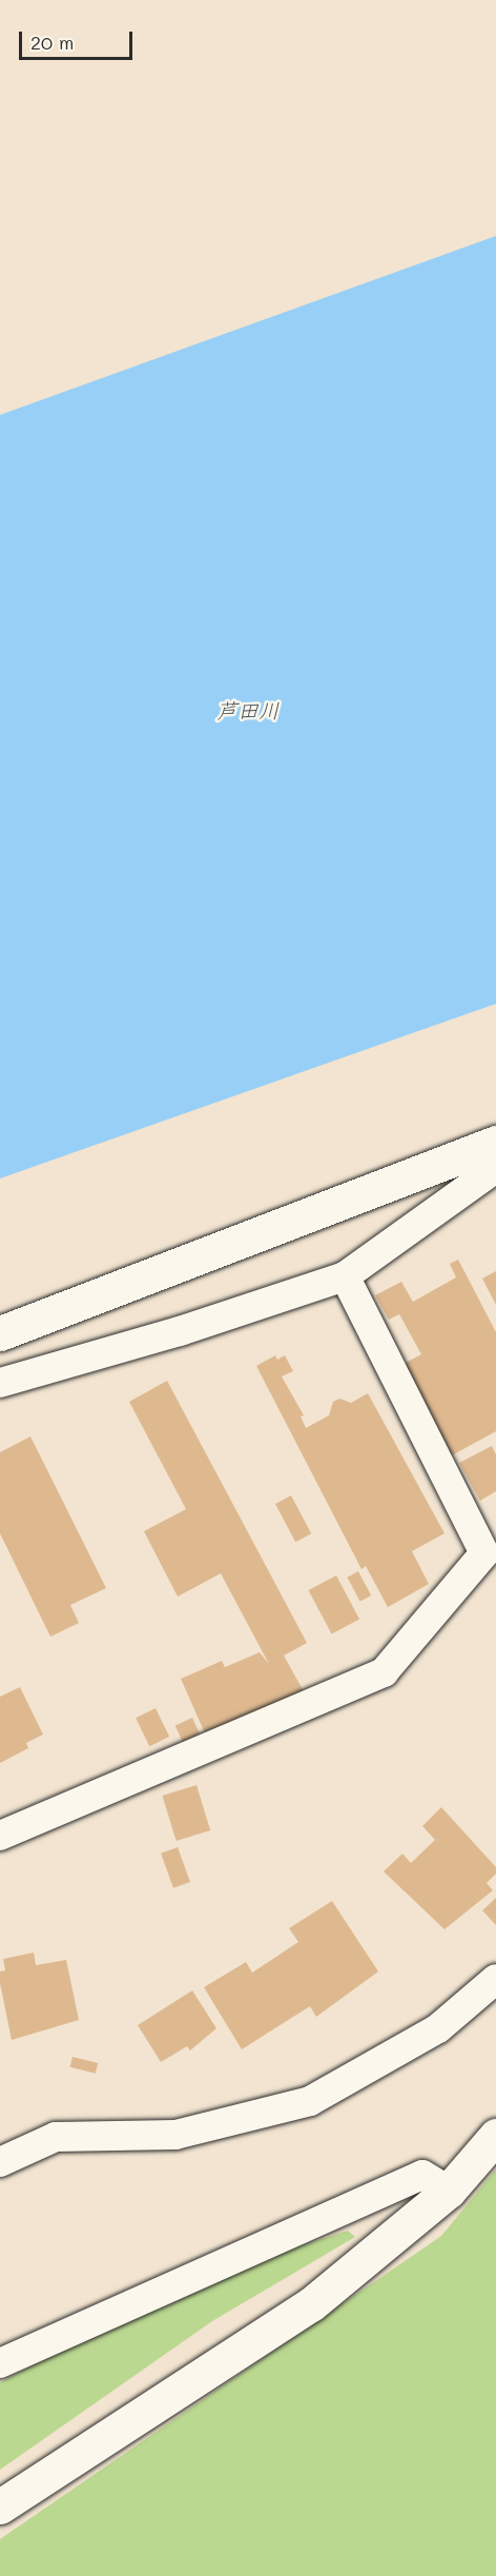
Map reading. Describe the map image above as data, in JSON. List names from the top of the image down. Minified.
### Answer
{"water":["芦田川"],"scale_bar":"20 m"}
